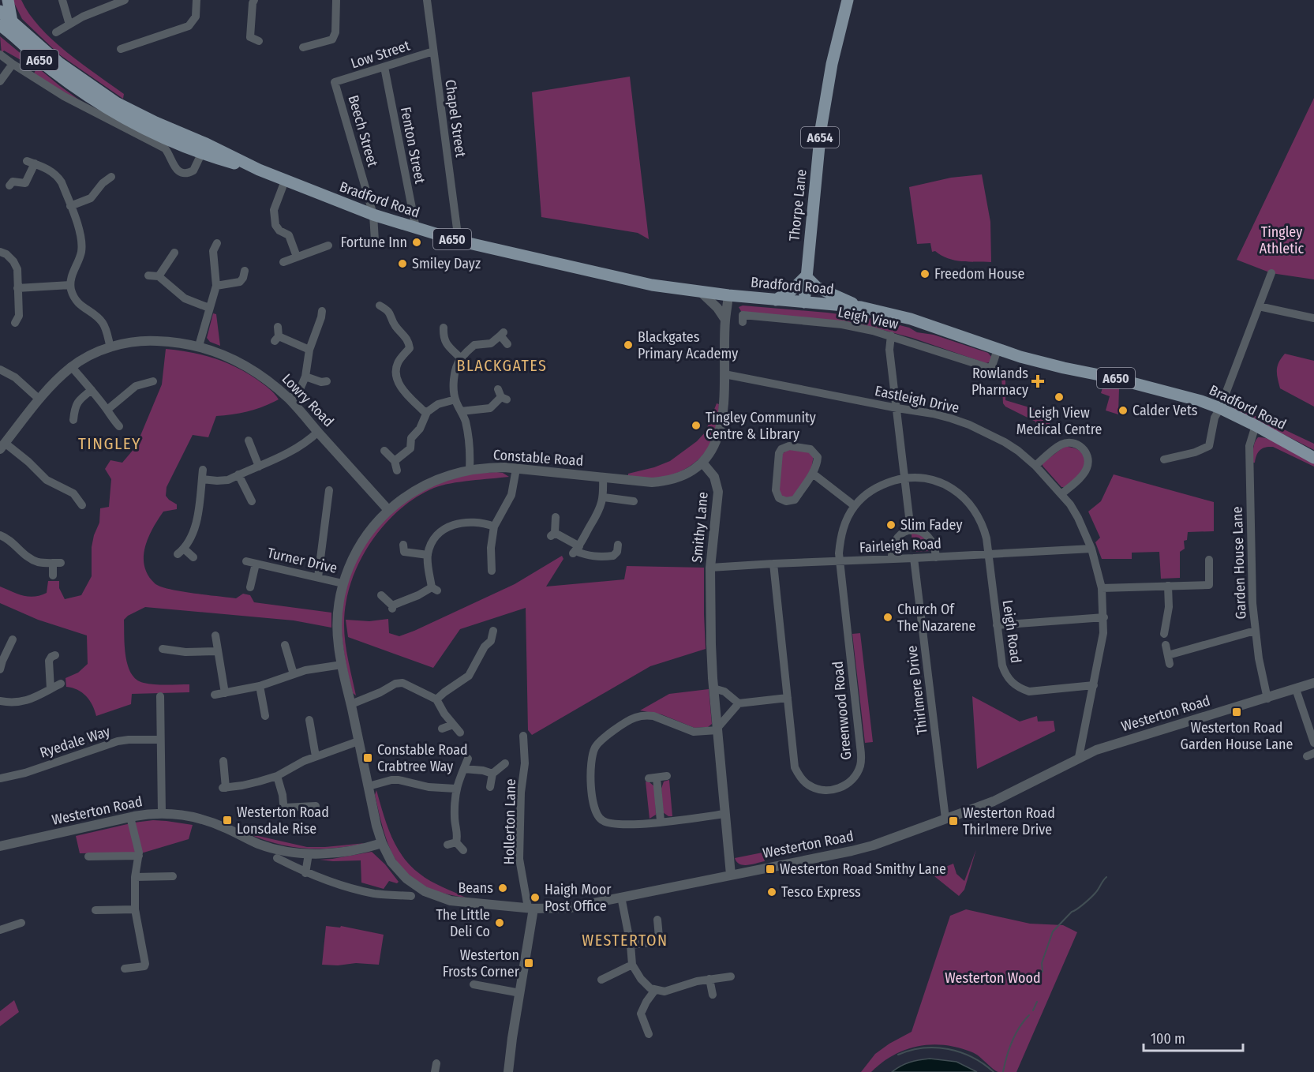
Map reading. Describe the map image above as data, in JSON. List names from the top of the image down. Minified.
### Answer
{"streets":{"main road":["A650","A654","Bradford Road","Thorpe Lane"],"street":["Low Street","Chapel Street","Beech Street","Fenton Street","Leigh View","Eastleigh Drive","Lowry Road","Constable Road","Smithy Lane","Fairleigh Road","Turner Drive","Garden House Lane","Leigh Road","Thirlmere Drive","Greenwood Road","Westerton Road","Ryedale Way","Hollerton Lane"]},"crossings":[["Low Street","Chapel Street"],["Low Street","Beech Street"],["Low Street","Fenton Street"],["Chapel Street","Bradford Road"],["Beech Street","Bradford Road"],["Fenton Street","Bradford Road"],["Bradford Road","Thorpe Lane"],["Bradford Road","Garden House Lane"],["Eastleigh Drive","Fairleigh Road"],["Eastleigh Drive","Leigh Road"],["Eastleigh Drive","Westerton Road"],["Lowry Road","Constable Road"],["Constable Road","Smithy Lane"],["Constable Road","Turner Drive"],["Constable Road","Westerton Road"],["Smithy Lane","Fairleigh Road"],["Smithy Lane","Westerton Road"],["Fairleigh Road","Leigh Road"],["Fairleigh Road","Thirlmere Drive"],["Fairleigh Road","Greenwood Road"],["Garden House Lane","Westerton Road"],["Thirlmere Drive","Westerton Road"],["Westerton Road","Hollerton Lane"]],"districts":["BLACKGATES","TINGLEY","WESTERTON"],"parks":["Tingley Athletic","Westerton Wood"],"places":{"other":["Fortune Inn","Smiley Dayz","Freedom House","Blackgates Primary Academy","Leigh View Medical Centre","Calder Vets","Tingley Community Centre & Library","Slim Fadey","Church Of The Nazarene","Beans","Tesco Express","Haigh Moor Post Office","The Little Deli Co"],"health":["Rowlands Pharmacy"],"transit":["Westerton Road Garden House Lane","Constable Road Crabtree Way","Westerton Road Lonsdale Rise","Westerton Road Thirlmere Drive","Westerton Road Smithy Lane","Westerton Frosts Corner"]},"scale_bar":"100 m"}
